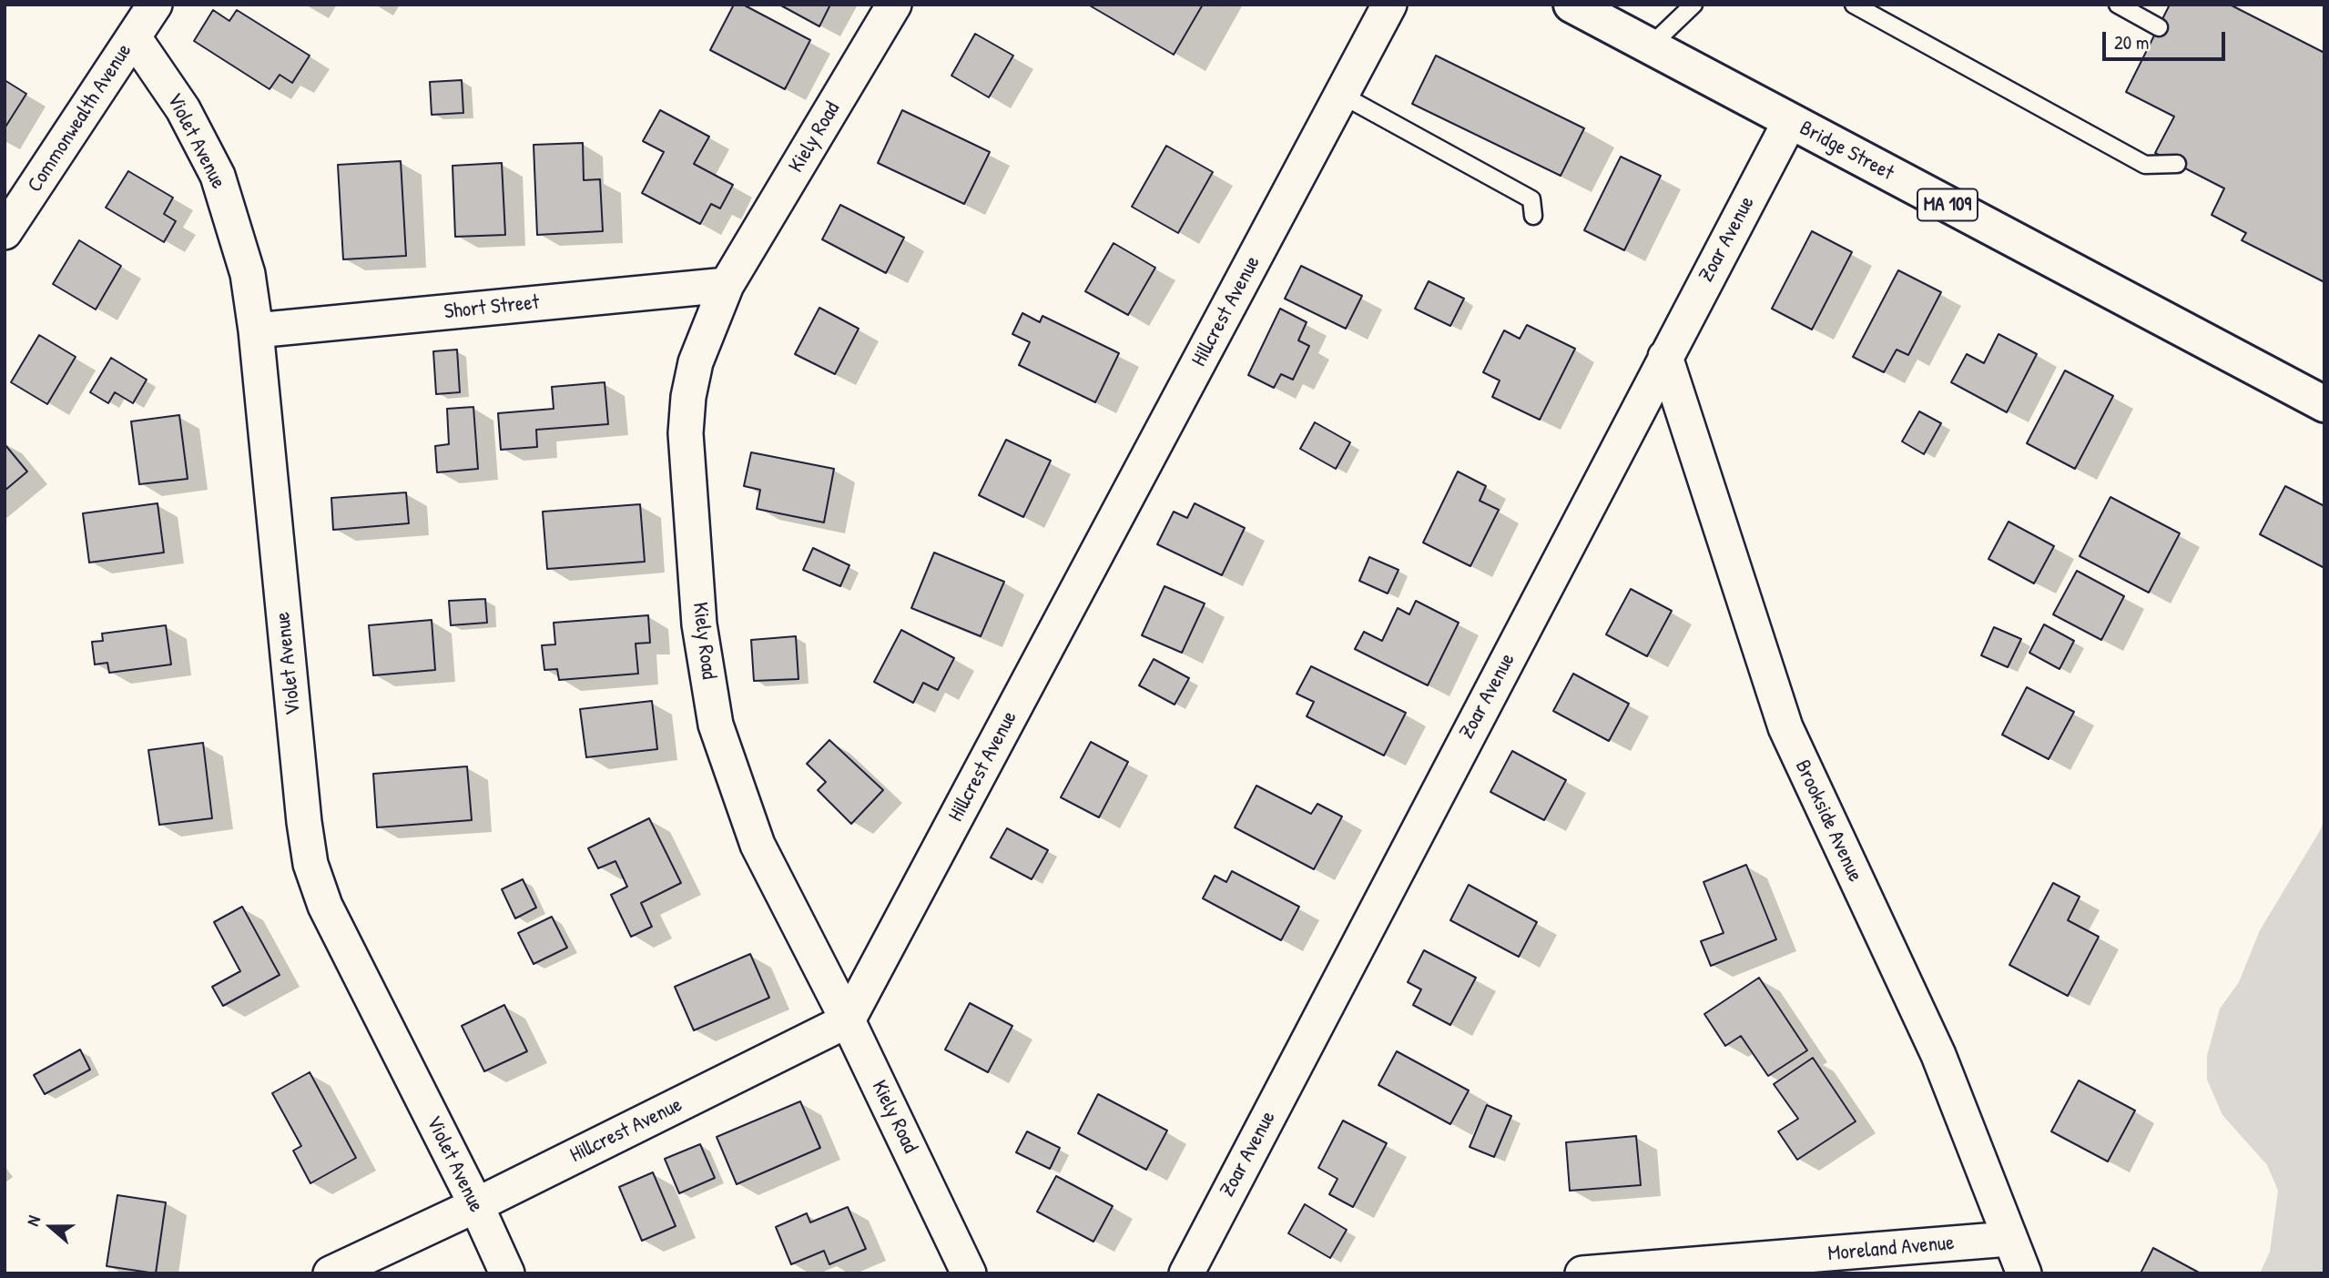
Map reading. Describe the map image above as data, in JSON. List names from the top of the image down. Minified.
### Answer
{"streets":{"main road":["Bridge Street","MA 109"],"street":["Commonwealth Avenue","Kiely Road","Violet Avenue","Zoar Avenue","Short Street","Hillcrest Avenue","Brookside Avenue","Moreland Avenue"]},"crossings":[["Commonwealth Avenue","Violet Avenue"],["Kiely Road","Short Street"],["Kiely Road","Hillcrest Avenue"],["Violet Avenue","Short Street"],["Violet Avenue","Hillcrest Avenue"],["Bridge Street","Zoar Avenue"],["Zoar Avenue","Brookside Avenue"],["Brookside Avenue","Moreland Avenue"]],"scale_bar":"20 m","north":"left"}
